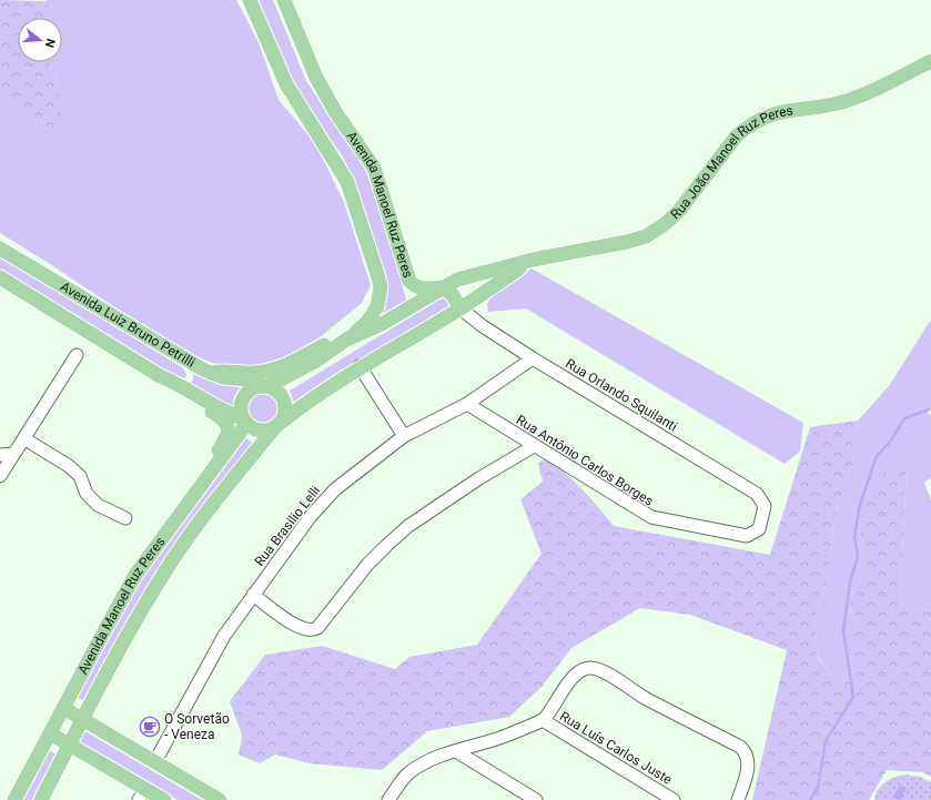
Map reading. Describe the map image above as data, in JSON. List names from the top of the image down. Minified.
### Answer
{"streets":{"main road":["Rua João Manoel Ruz Peres","Avenida Manoel Ruz Peres","Avenida Luiz Bruno Petrilli"],"street":["Rua Orlando Squilanti","Rua Antônio Carlos Borges","Rua Brasilio Lelli","Rua Luís Carlos Juste"]},"crossings":[["Rua João Manoel Ruz Peres","Avenida Manoel Ruz Peres"],["Rua João Manoel Ruz Peres","Rua Orlando Squilanti"],["Avenida Manoel Ruz Peres","Avenida Luiz Bruno Petrilli"],["Avenida Manoel Ruz Peres","Rua Orlando Squilanti"],["Rua Orlando Squilanti","Rua Antônio Carlos Borges"],["Rua Orlando Squilanti","Rua Brasilio Lelli"],["Rua Antônio Carlos Borges","Rua Brasilio Lelli"]],"places":{"cafe":["O Sorvetão - Veneza"]},"north":"right"}
